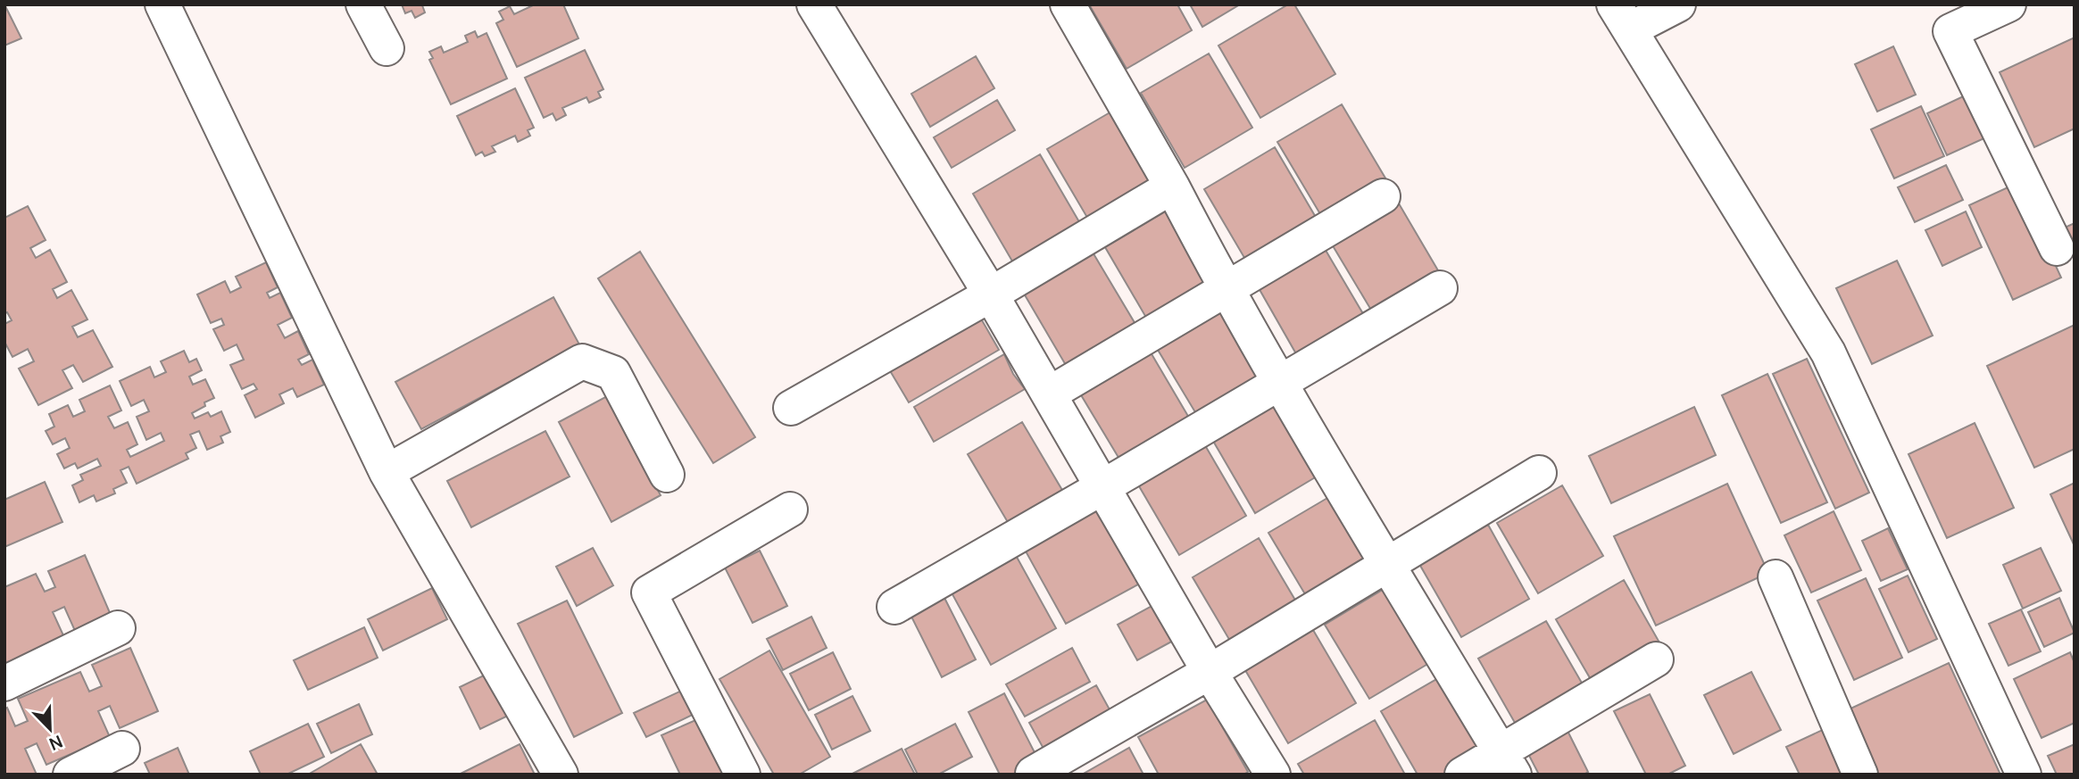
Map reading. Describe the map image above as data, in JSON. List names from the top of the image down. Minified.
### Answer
{"north":"bottom right"}
